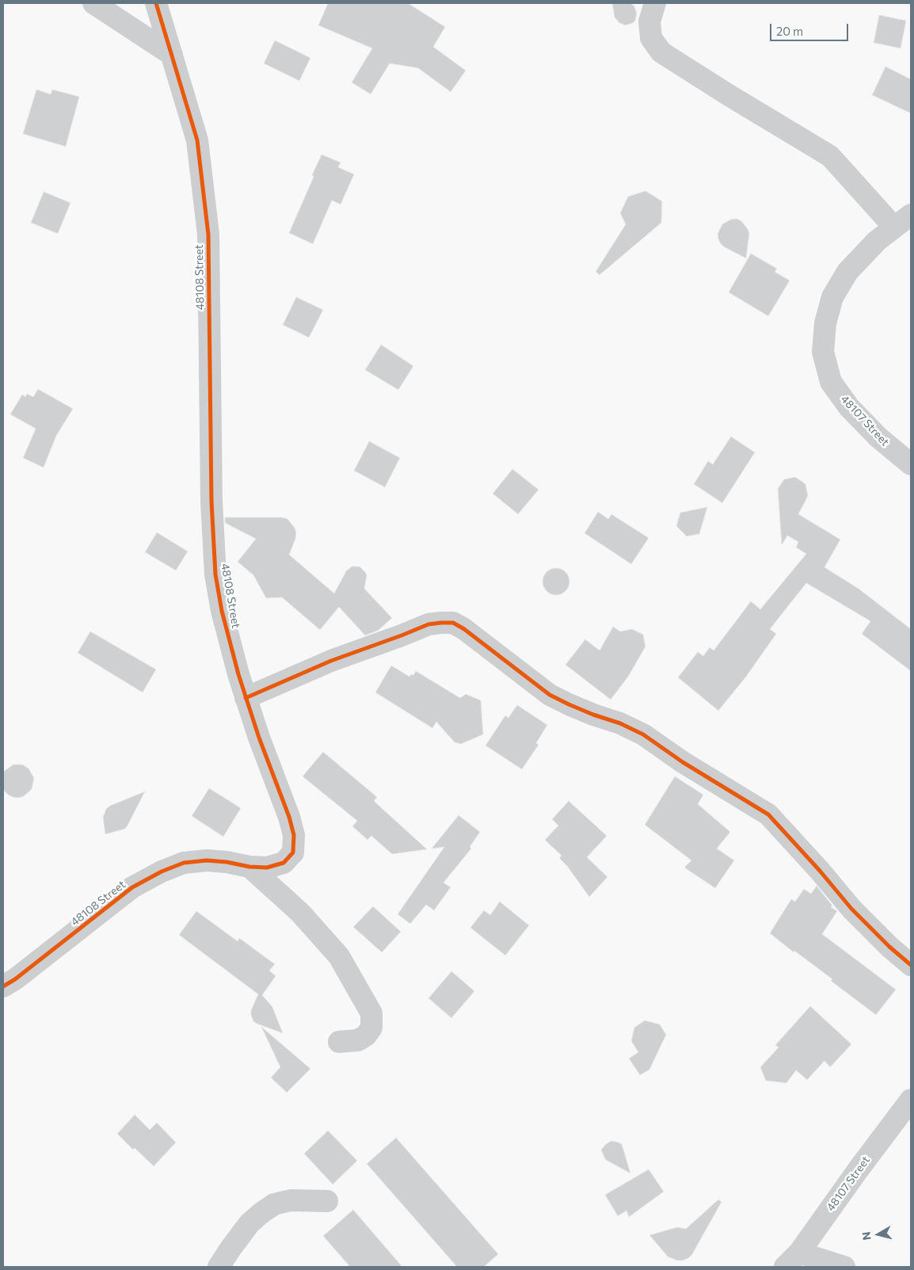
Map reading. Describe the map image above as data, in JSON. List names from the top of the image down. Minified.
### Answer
{"streets":{"street":["48108 Street","48107 Street"]},"scale_bar":"20 m","north":"left"}
